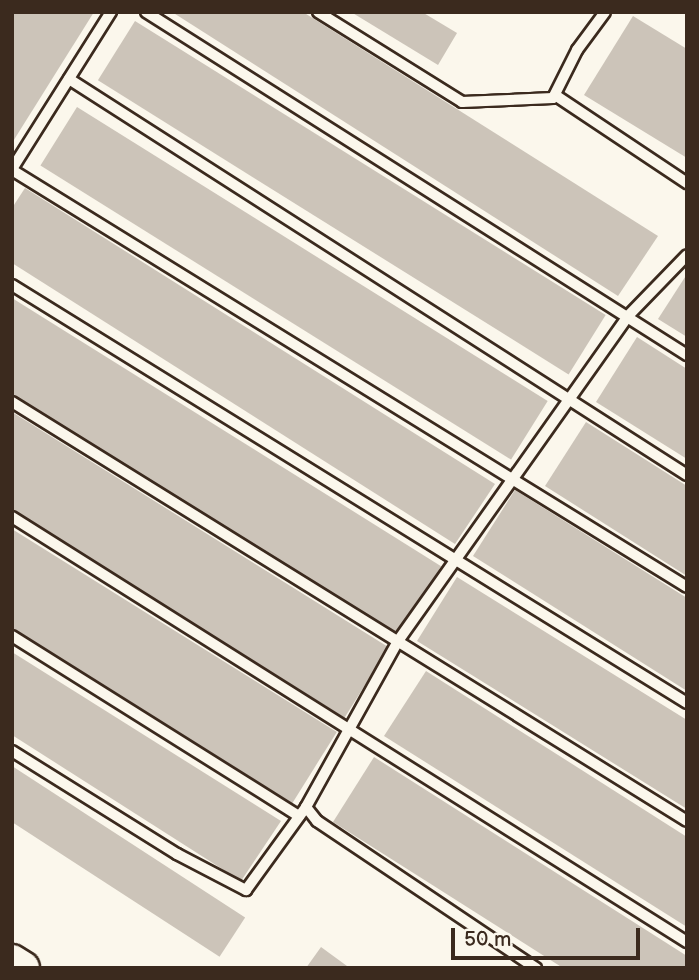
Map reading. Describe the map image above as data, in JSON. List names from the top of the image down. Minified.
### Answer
{"scale_bar":"50 m"}
